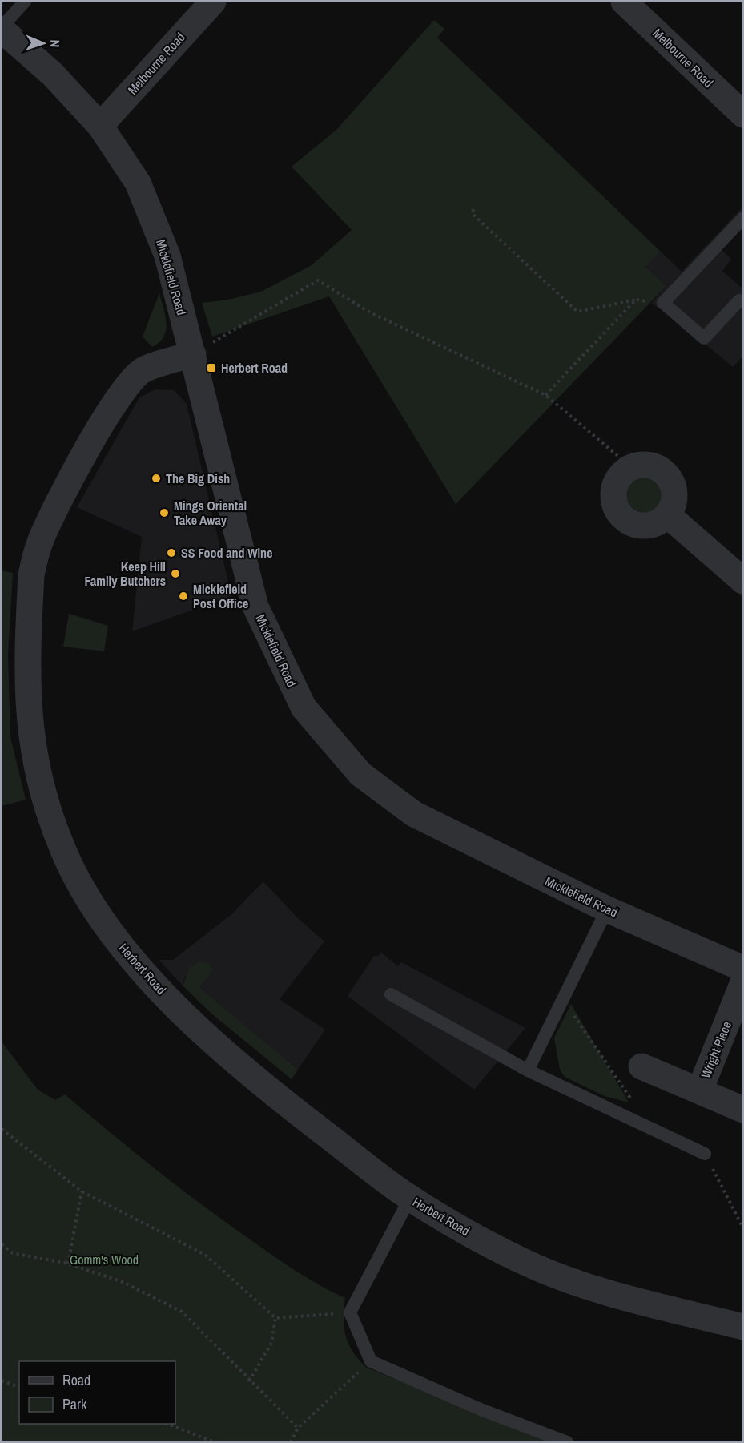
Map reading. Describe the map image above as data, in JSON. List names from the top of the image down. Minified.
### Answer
{"streets":{"street":["Melbourne Road","Micklefield Road","Herbert Road","Wright Place"]},"crossings":[["Melbourne Road","Micklefield Road"],["Micklefield Road","Herbert Road"]],"parks":["Gomm's Wood"],"places":{"transit":["Herbert Road"],"other":["The Big Dish","Mings Oriental Take Away","SS Food and Wine","Keep Hill Family Butchers","Micklefield Post Office"]},"legend":["Road","Park"],"north":"right"}
